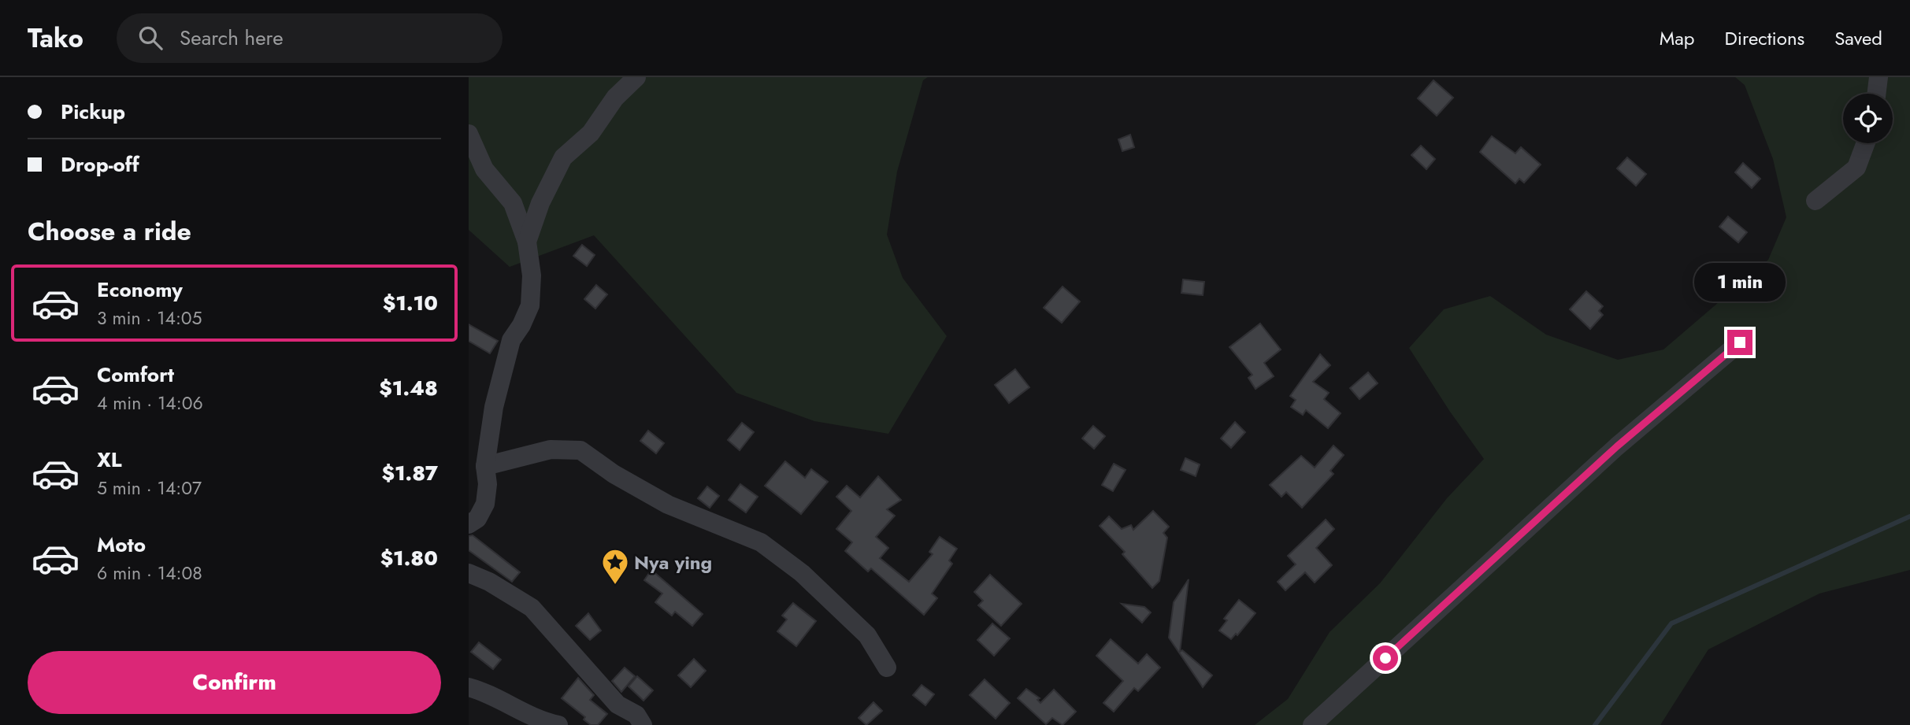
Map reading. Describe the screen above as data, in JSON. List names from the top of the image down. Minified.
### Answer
{"places":{"place":["Nya ying"]},"page":{"header":"Tako","search":"Search here","nav":["Map","Directions","Saved"],"banner":["Pickup","Drop-off"],"heading":"Choose a ride","bubble":"1 min","list":[{"name":"Economy","note":"3 min · 14:05","value":"$1.10"},{"name":"Comfort","note":"4 min · 14:06","value":"$1.48"},{"name":"XL","note":"5 min · 14:07","value":"$1.87"},{"name":"Moto","note":"6 min · 14:08","value":"$1.80"}],"buttons":"Confirm"}}
